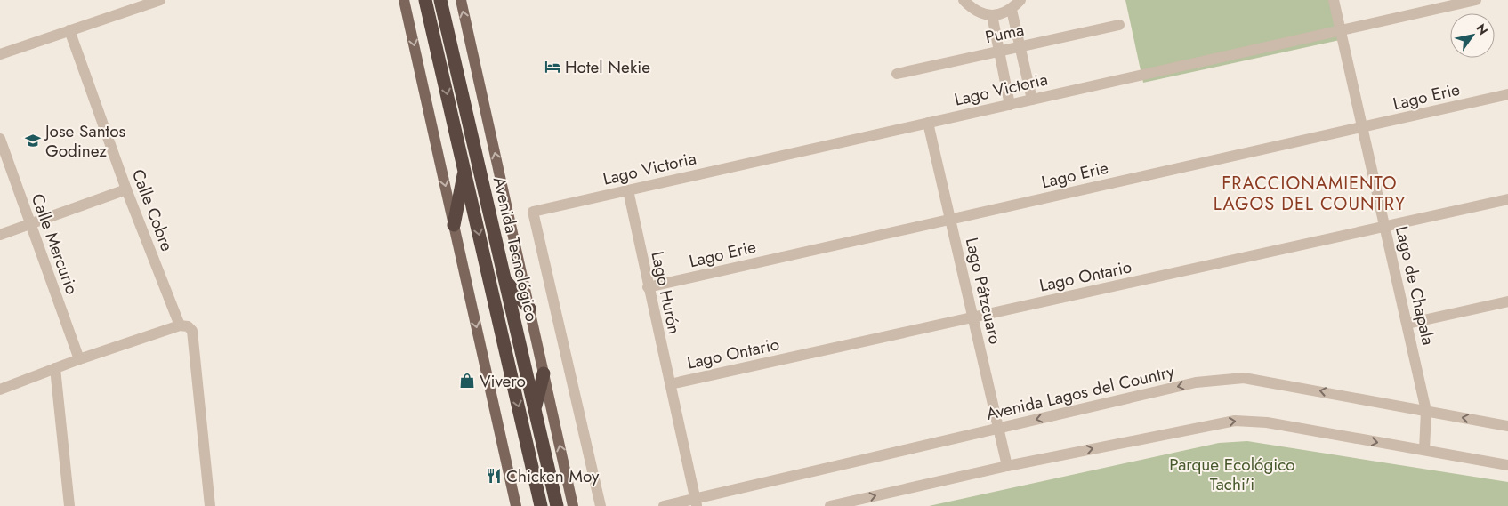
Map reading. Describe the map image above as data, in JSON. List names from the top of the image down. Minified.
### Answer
{"streets":{"highway":["Avenida Tecnológico"],"street":["Puma","Lago Victoria","Lago Erie","Calle Cobre","Calle Mercurio","Lago Ontario","Lago de Chapala","Lago Pátzcuaro","Lago Hurón","Avenida Lagos del Country"]},"crossings":[["Lago Victoria","Avenida Tecnológico"],["Lago Victoria","Lago de Chapala"],["Lago Victoria","Lago Pátzcuaro"],["Lago Victoria","Lago Hurón"],["Lago Erie","Lago de Chapala"],["Lago Erie","Lago Pátzcuaro"],["Lago Erie","Lago Hurón"],["Lago Ontario","Lago de Chapala"],["Lago Ontario","Lago Pátzcuaro"],["Lago Ontario","Lago Hurón"],["Lago de Chapala","Avenida Lagos del Country"],["Lago Pátzcuaro","Avenida Lagos del Country"],["Lago Hurón","Avenida Lagos del Country"]],"districts":["FRACCIONAMIENTO LAGOS DEL COUNTRY"],"parks":["Parque Ecológico Tachi'i"],"places":{"hotel":["Hotel Nekie"],"school or university":["Jose Santos Godinez"],"shop":["Vivero"],"restaurant":["Chicken Moy"]},"north":"top right"}
